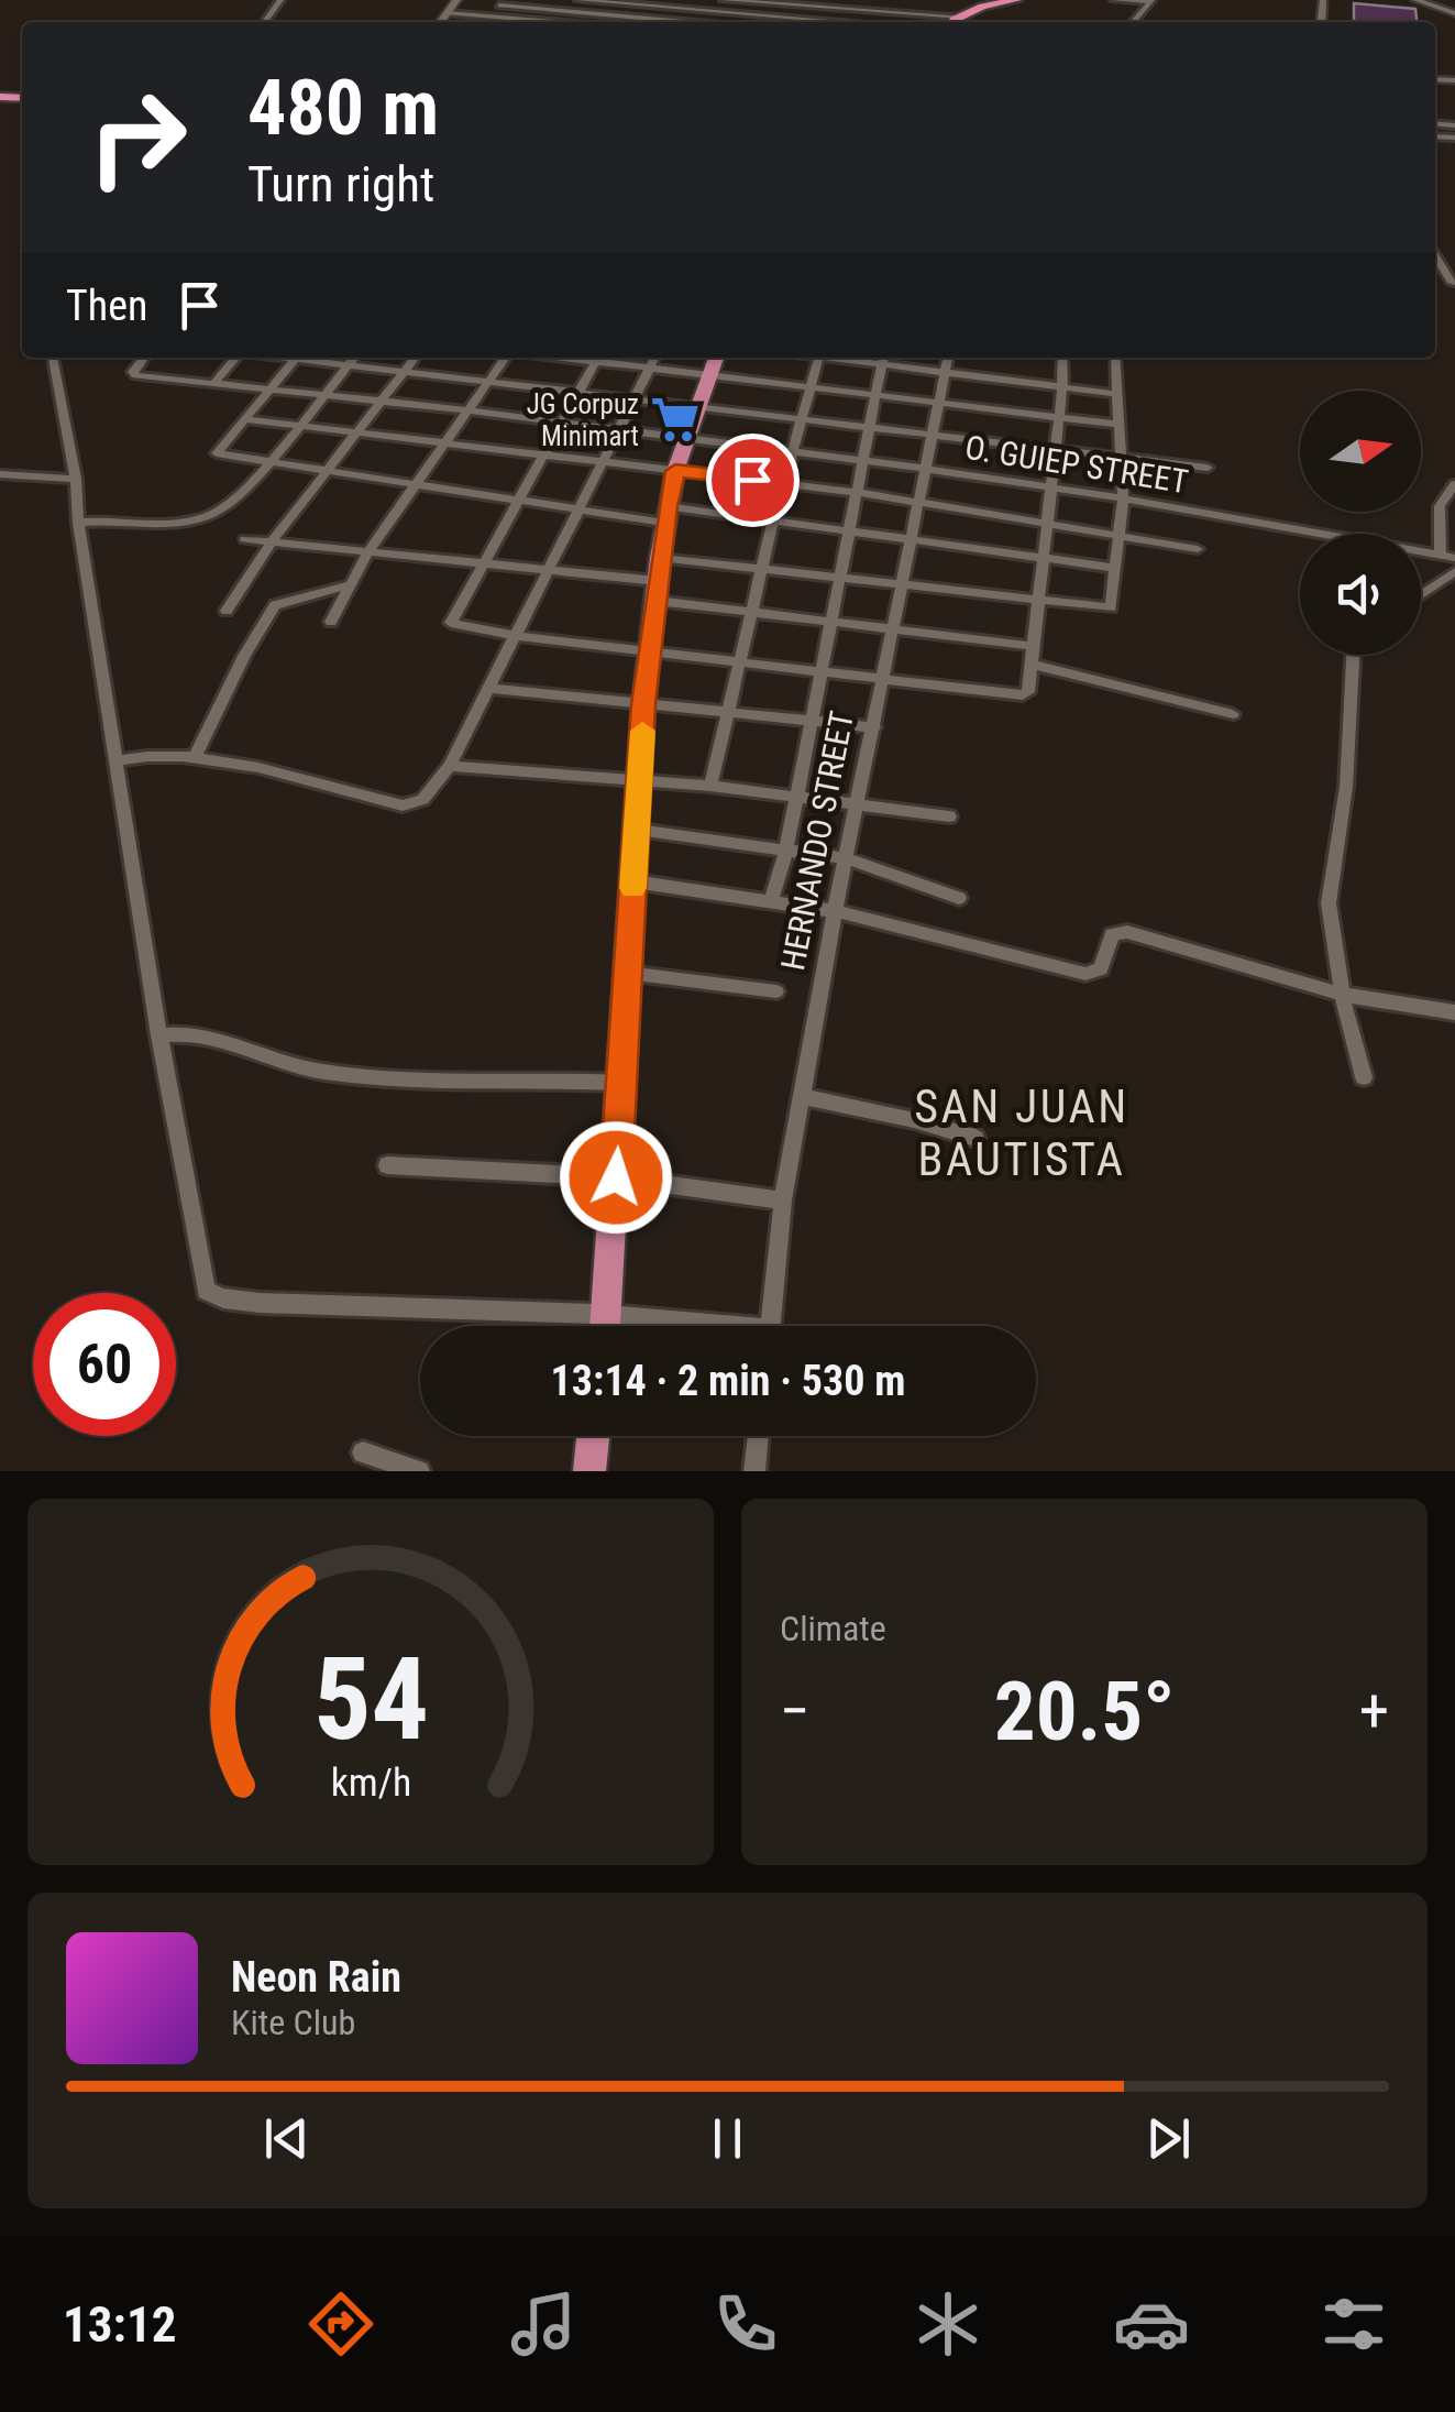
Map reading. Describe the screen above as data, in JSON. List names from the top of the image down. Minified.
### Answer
{"streets":{"street":["O. GUIEP STREET","HERNANDO STREET"]},"crossings":[["O. GUIEP STREET","HERNANDO STREET"]],"districts":["SAN JUAN BAUTISTA"],"places":{"supermarket":["JG Corpuz Minimart"]},"north":"right","page":{"turn":["480 m","Turn right"],"then":"Then","limit":"60","trip":"13:14 · 2 min · 530 m","tile":"Climate","heat":["−","20.5°","+"],"song":["Neon Rain","Kite Club"],"tabs":"13:12","gauge":["54","km/h"]}}
